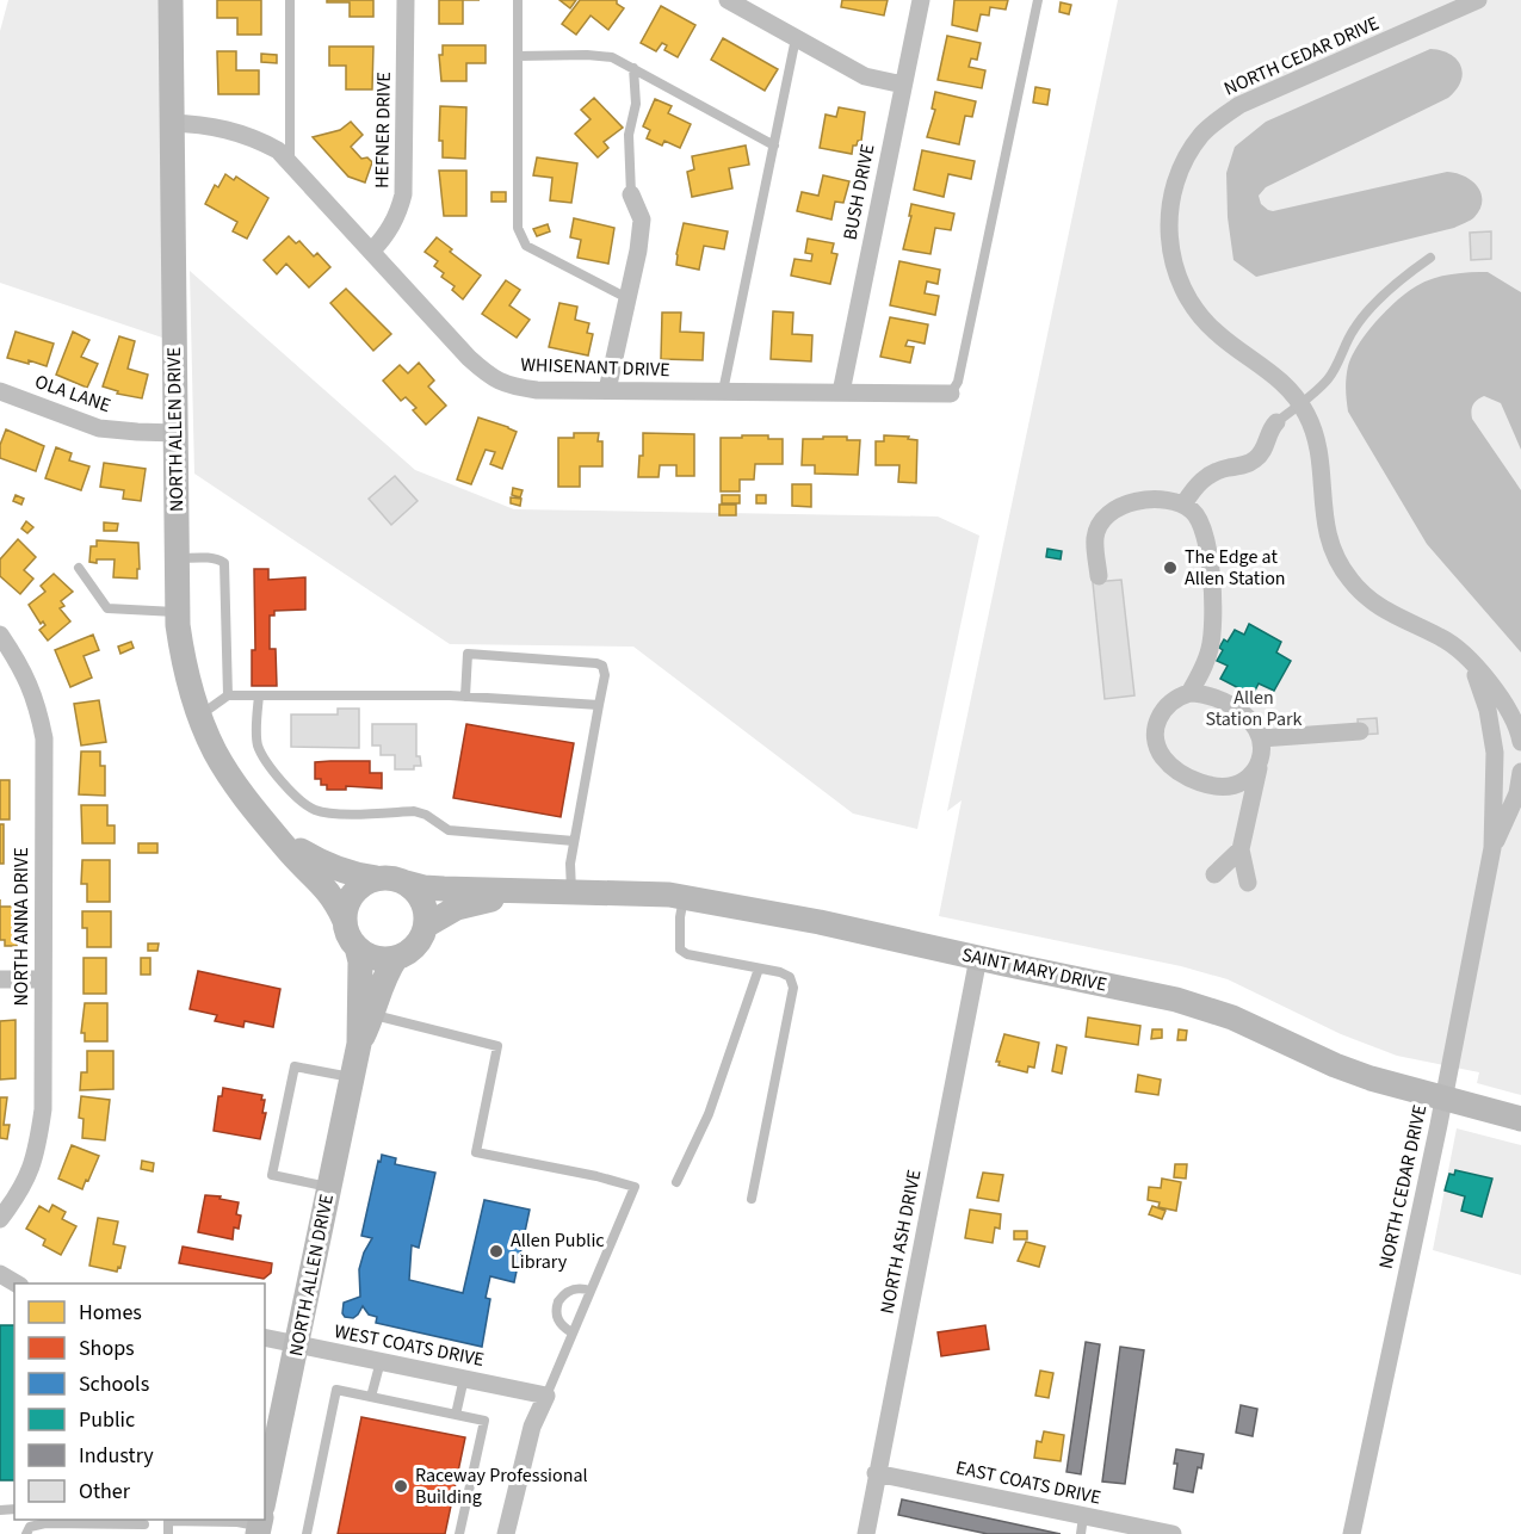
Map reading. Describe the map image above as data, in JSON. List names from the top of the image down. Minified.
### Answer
{"streets":{"street":["NORTH CEDAR DRIVE","HEFNER DRIVE","BUSH DRIVE","WHISENANT DRIVE","OLA LANE","NORTH ALLEN DRIVE","NORTH ANNA DRIVE","SAINT MARY DRIVE","NORTH ASH DRIVE","WEST COATS DRIVE","EAST COATS DRIVE"]},"crossings":[["NORTH CEDAR DRIVE","SAINT MARY DRIVE"],["HEFNER DRIVE","WHISENANT DRIVE"],["BUSH DRIVE","WHISENANT DRIVE"],["WHISENANT DRIVE","NORTH ALLEN DRIVE"],["OLA LANE","NORTH ALLEN DRIVE"],["NORTH ALLEN DRIVE","SAINT MARY DRIVE"],["NORTH ALLEN DRIVE","WEST COATS DRIVE"],["SAINT MARY DRIVE","NORTH ASH DRIVE"],["NORTH ASH DRIVE","EAST COATS DRIVE"]],"parks":["Allen Station Park"],"places":["The Edge at Allen Station","Allen Public Library","Raceway Professional Building"],"legend":["Homes","Shops","Schools","Public","Industry","Other"]}
